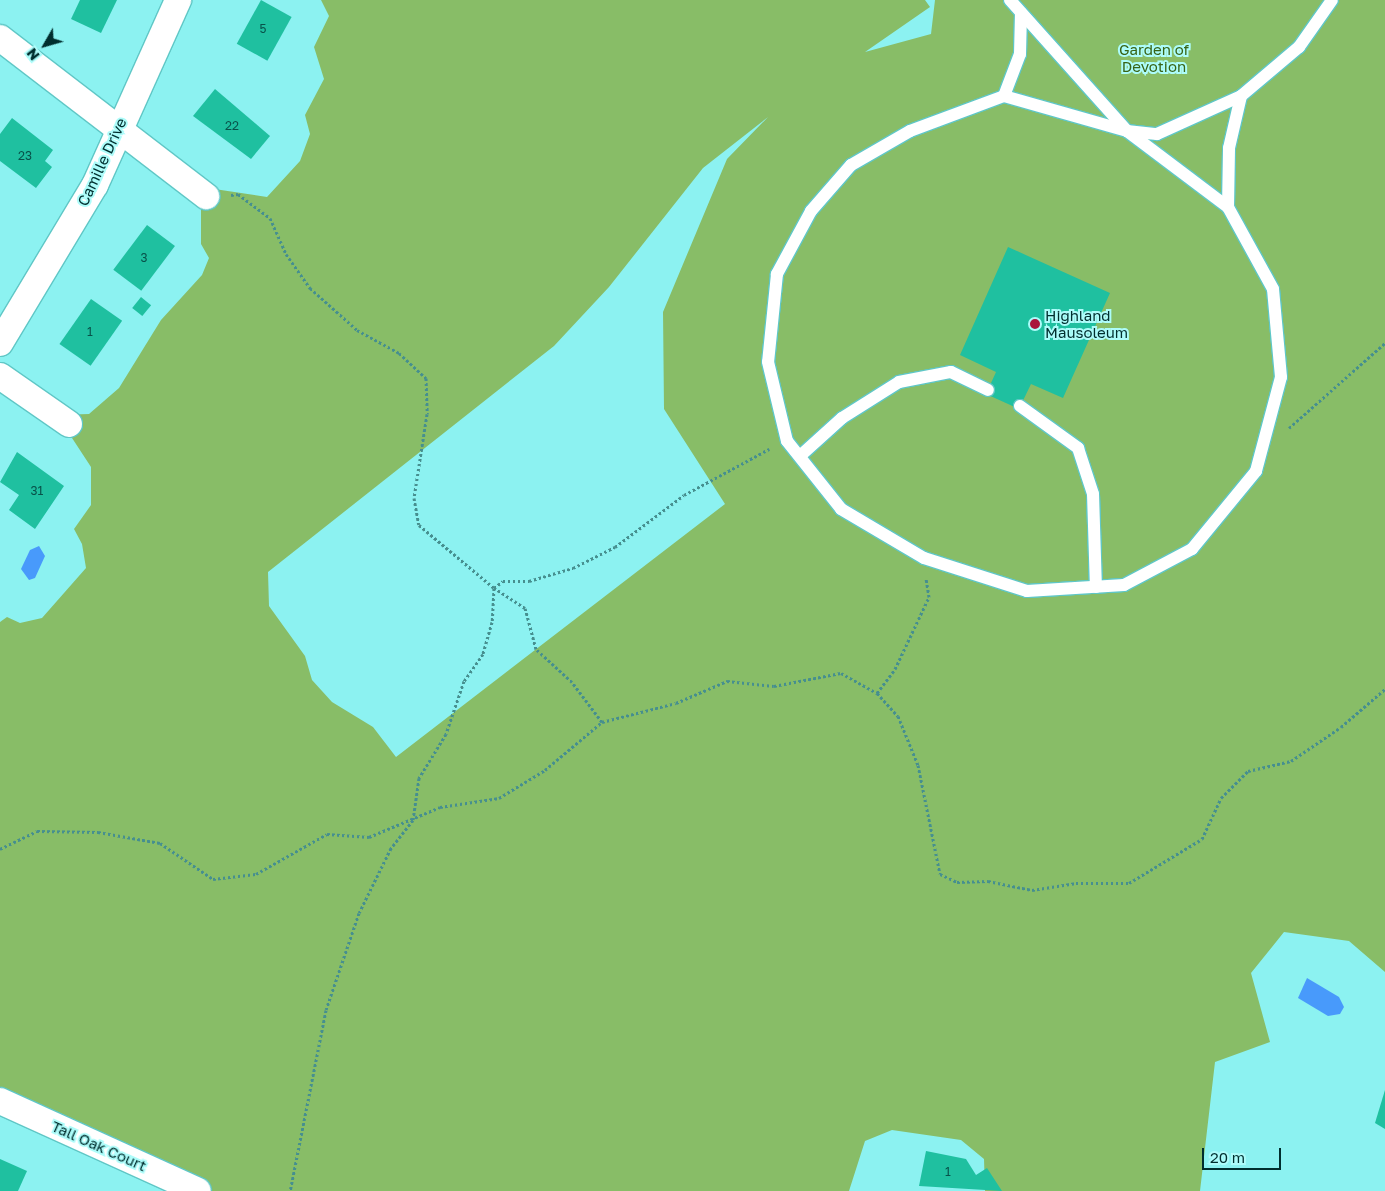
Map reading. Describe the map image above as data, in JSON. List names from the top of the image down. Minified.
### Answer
{"streets":{"street":["Camille Drive","Tall Oak Court"]},"parks":["Garden of Devotion"],"places":["Highland Mausoleum"],"house_numbers":["5","22","23","3","1","31","1"],"scale_bar":"20 m","north":"bottom left"}
